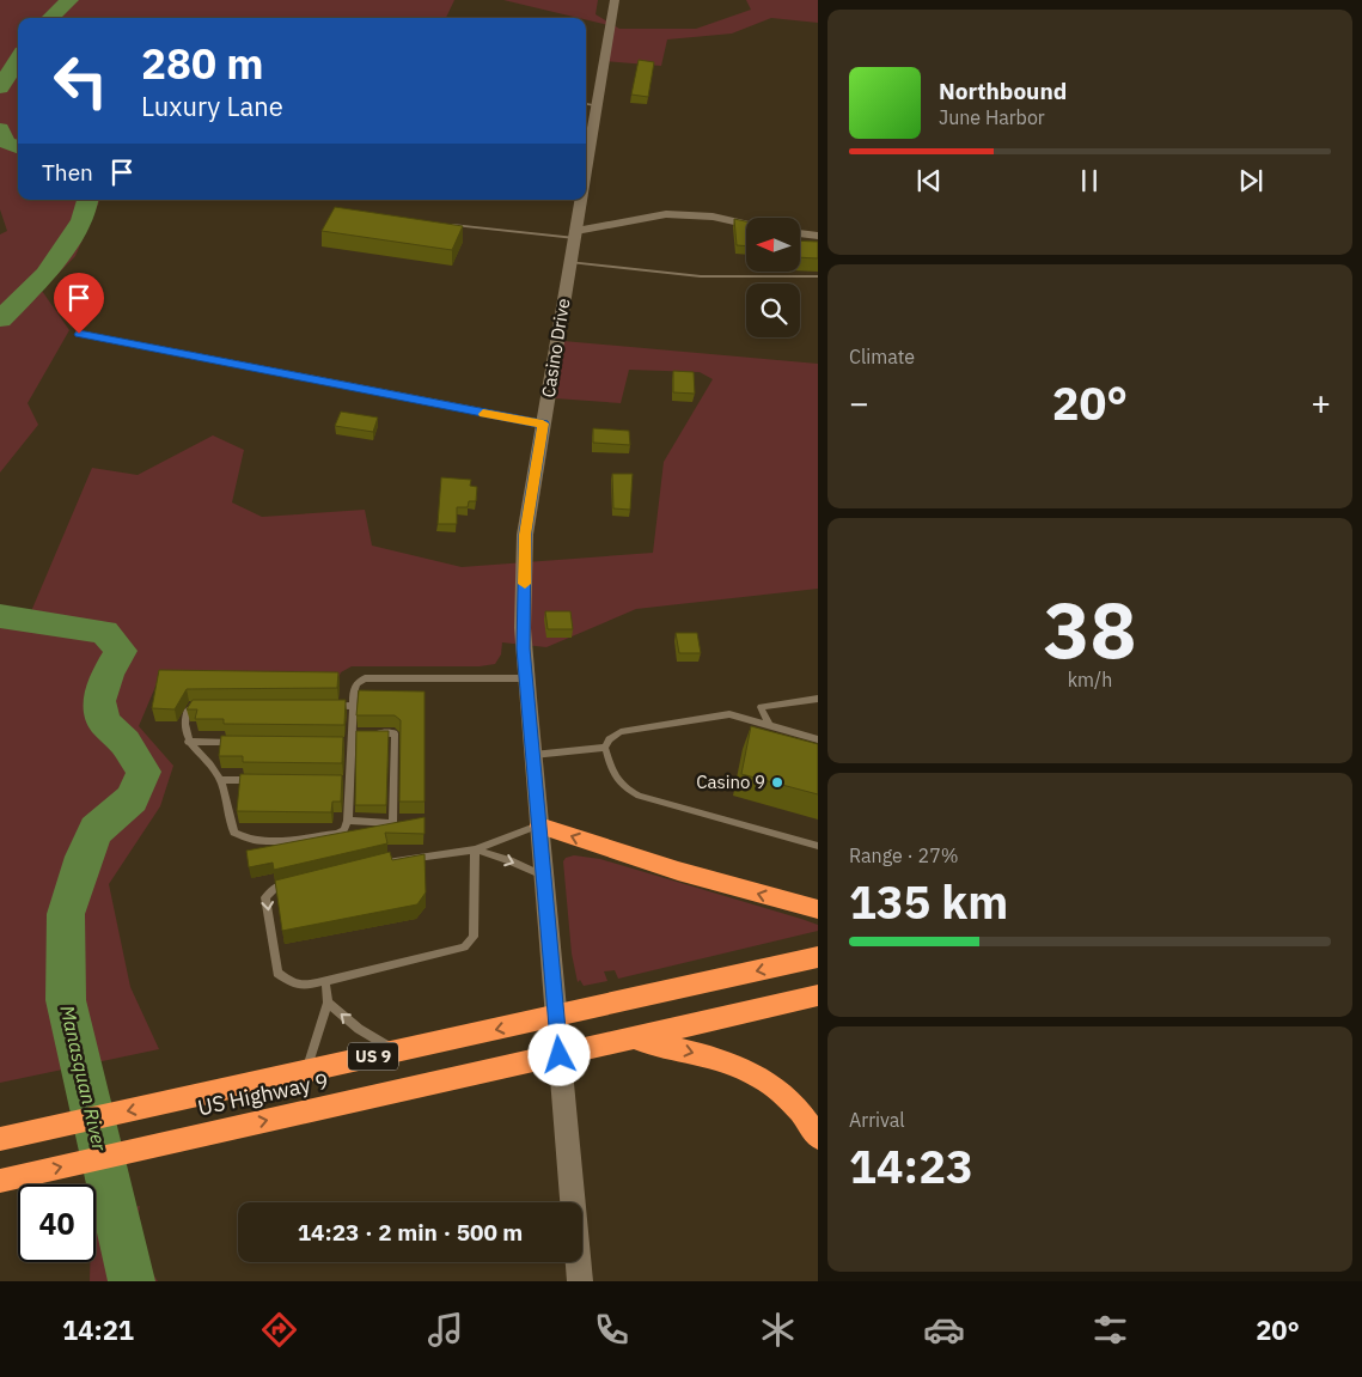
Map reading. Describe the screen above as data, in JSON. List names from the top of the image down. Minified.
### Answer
{"streets":{"highway":["US 9","US Highway 9"],"street":["Casino Drive"]},"crossings":[["Casino Drive","US Highway 9"]],"water":["Manasquan River"],"places":["Casino 9"],"north":"left","page":{"turn":["280 m","Luxury Lane"],"song":["Northbound","June Harbor"],"then":"Then","tile":["Climate",["38","km/h"],["Range · 27%","135 km"],["Arrival","14:23"]],"heat":["−","20°","+"],"limit":"40","trip":"14:23 · 2 min · 500 m","tabs":["14:21","20°"]}}
